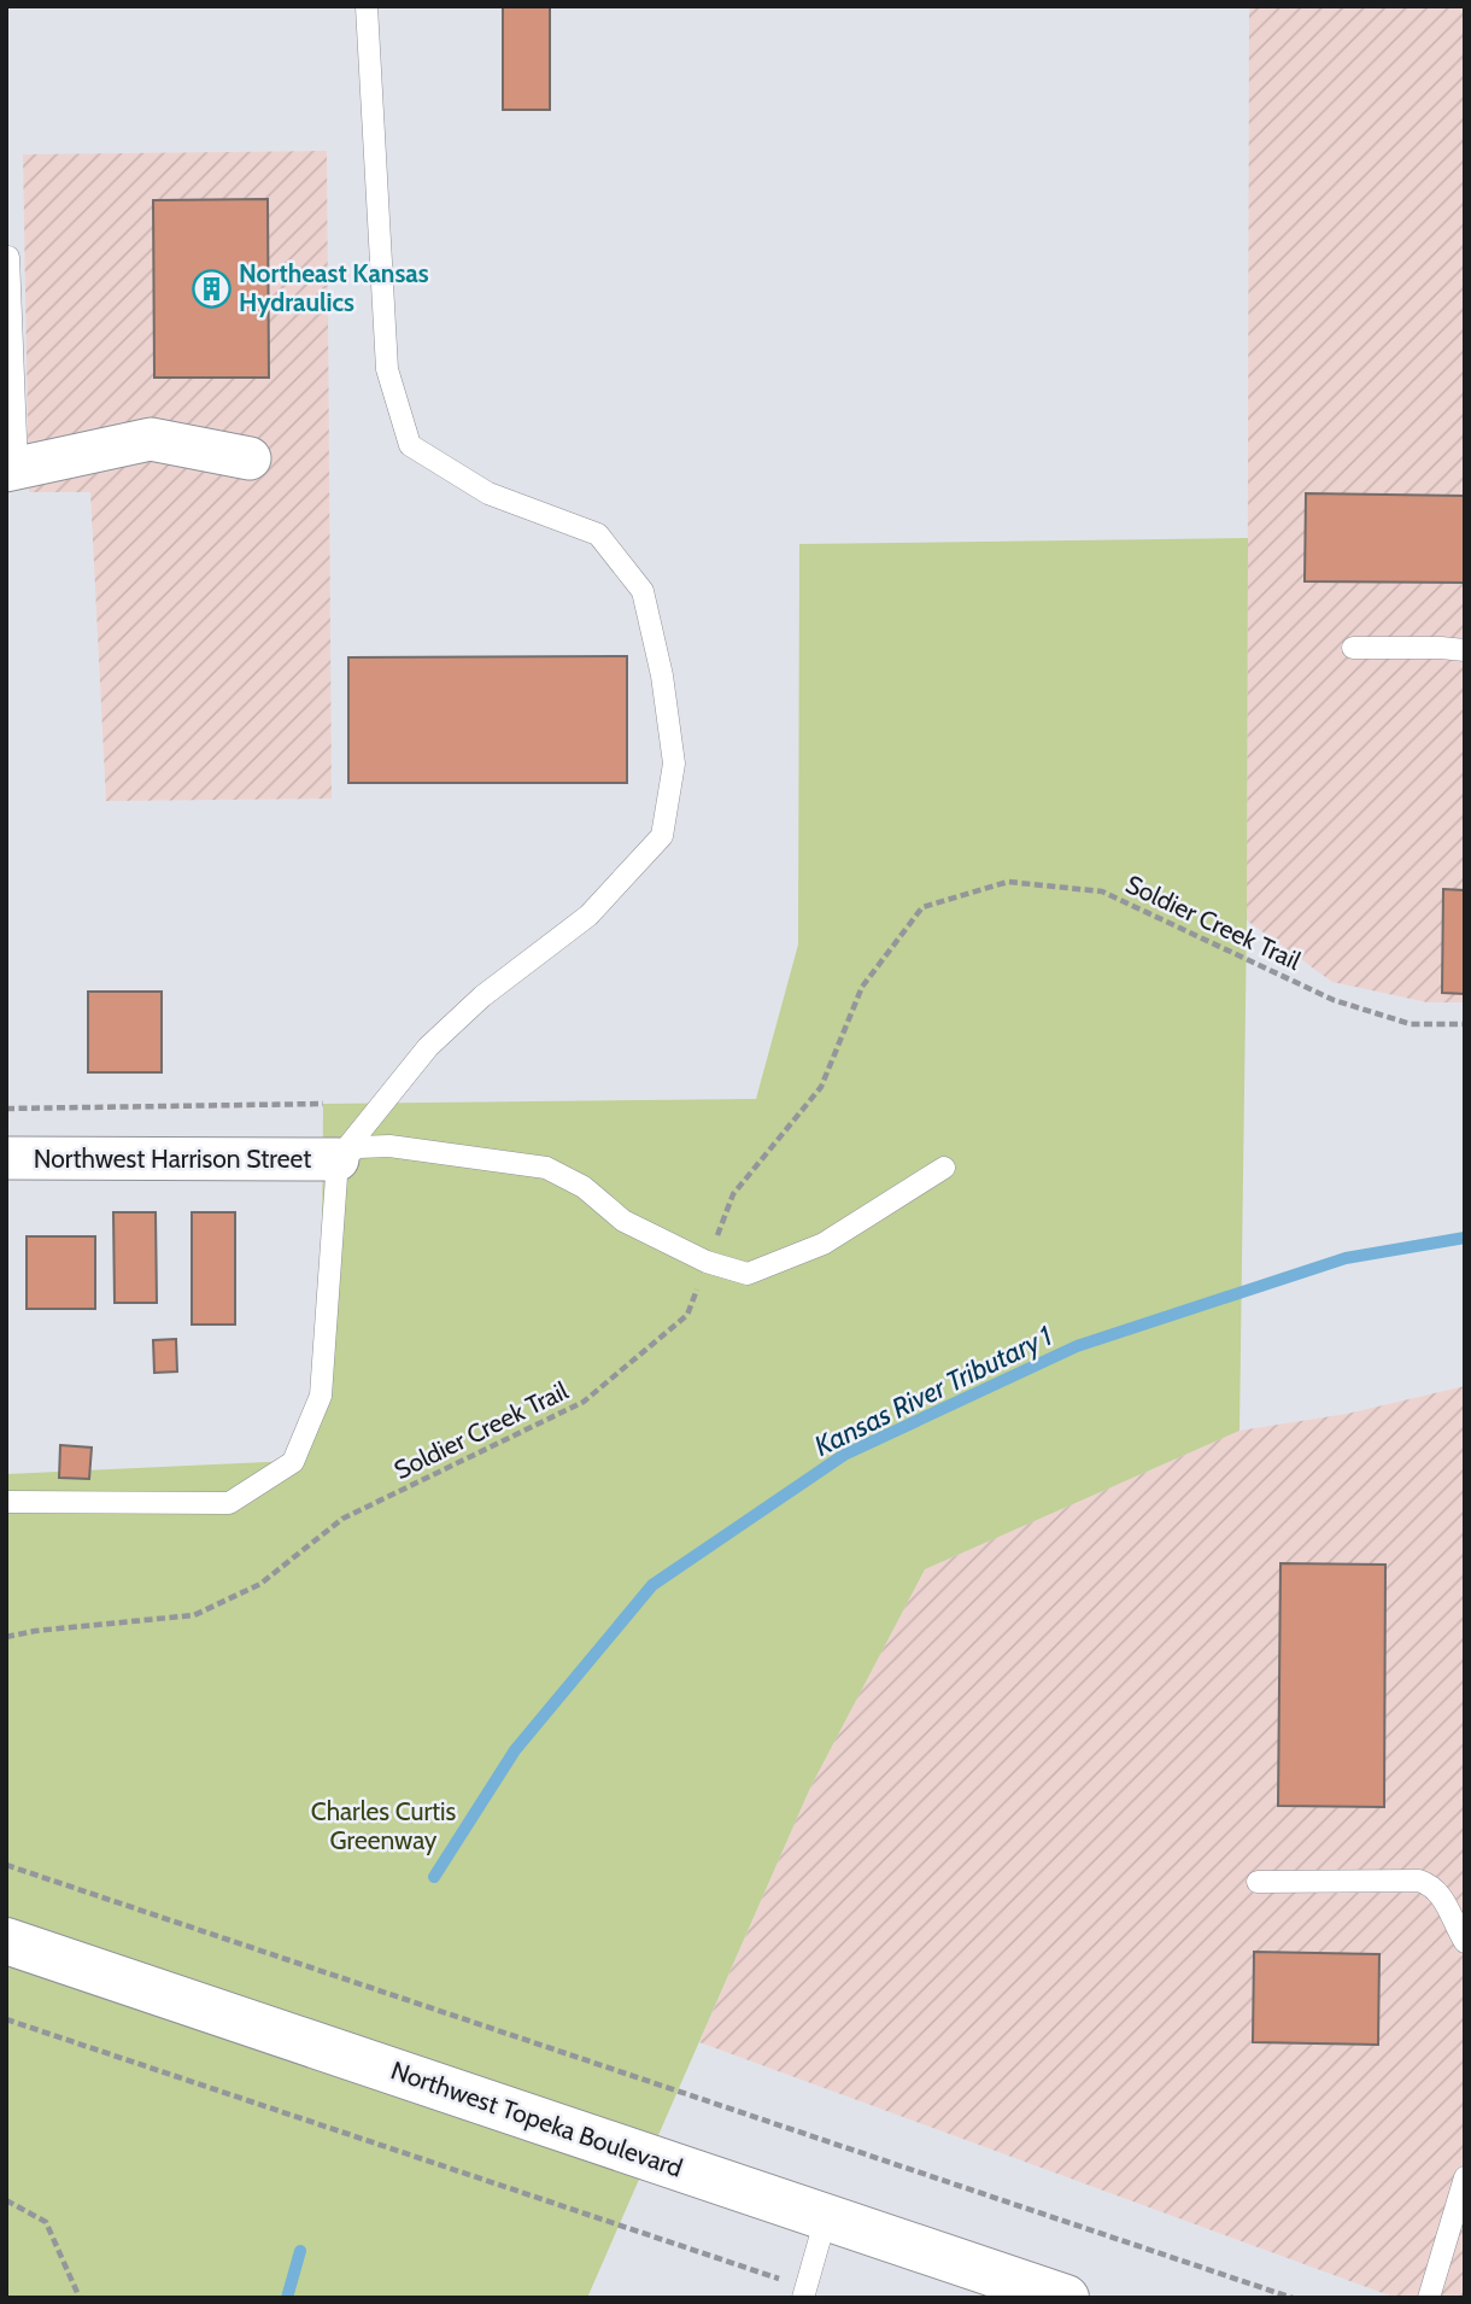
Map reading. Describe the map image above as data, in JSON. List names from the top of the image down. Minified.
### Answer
{"streets":{"main road":["Northwest Topeka Boulevard"],"street":["Northwest Harrison Street"],"path":["Soldier Creek Trail"]},"water":["Kansas River Tributary 1"],"parks":["Charles Curtis Greenway"],"places":{"building":["Northeast Kansas Hydraulics"]}}
